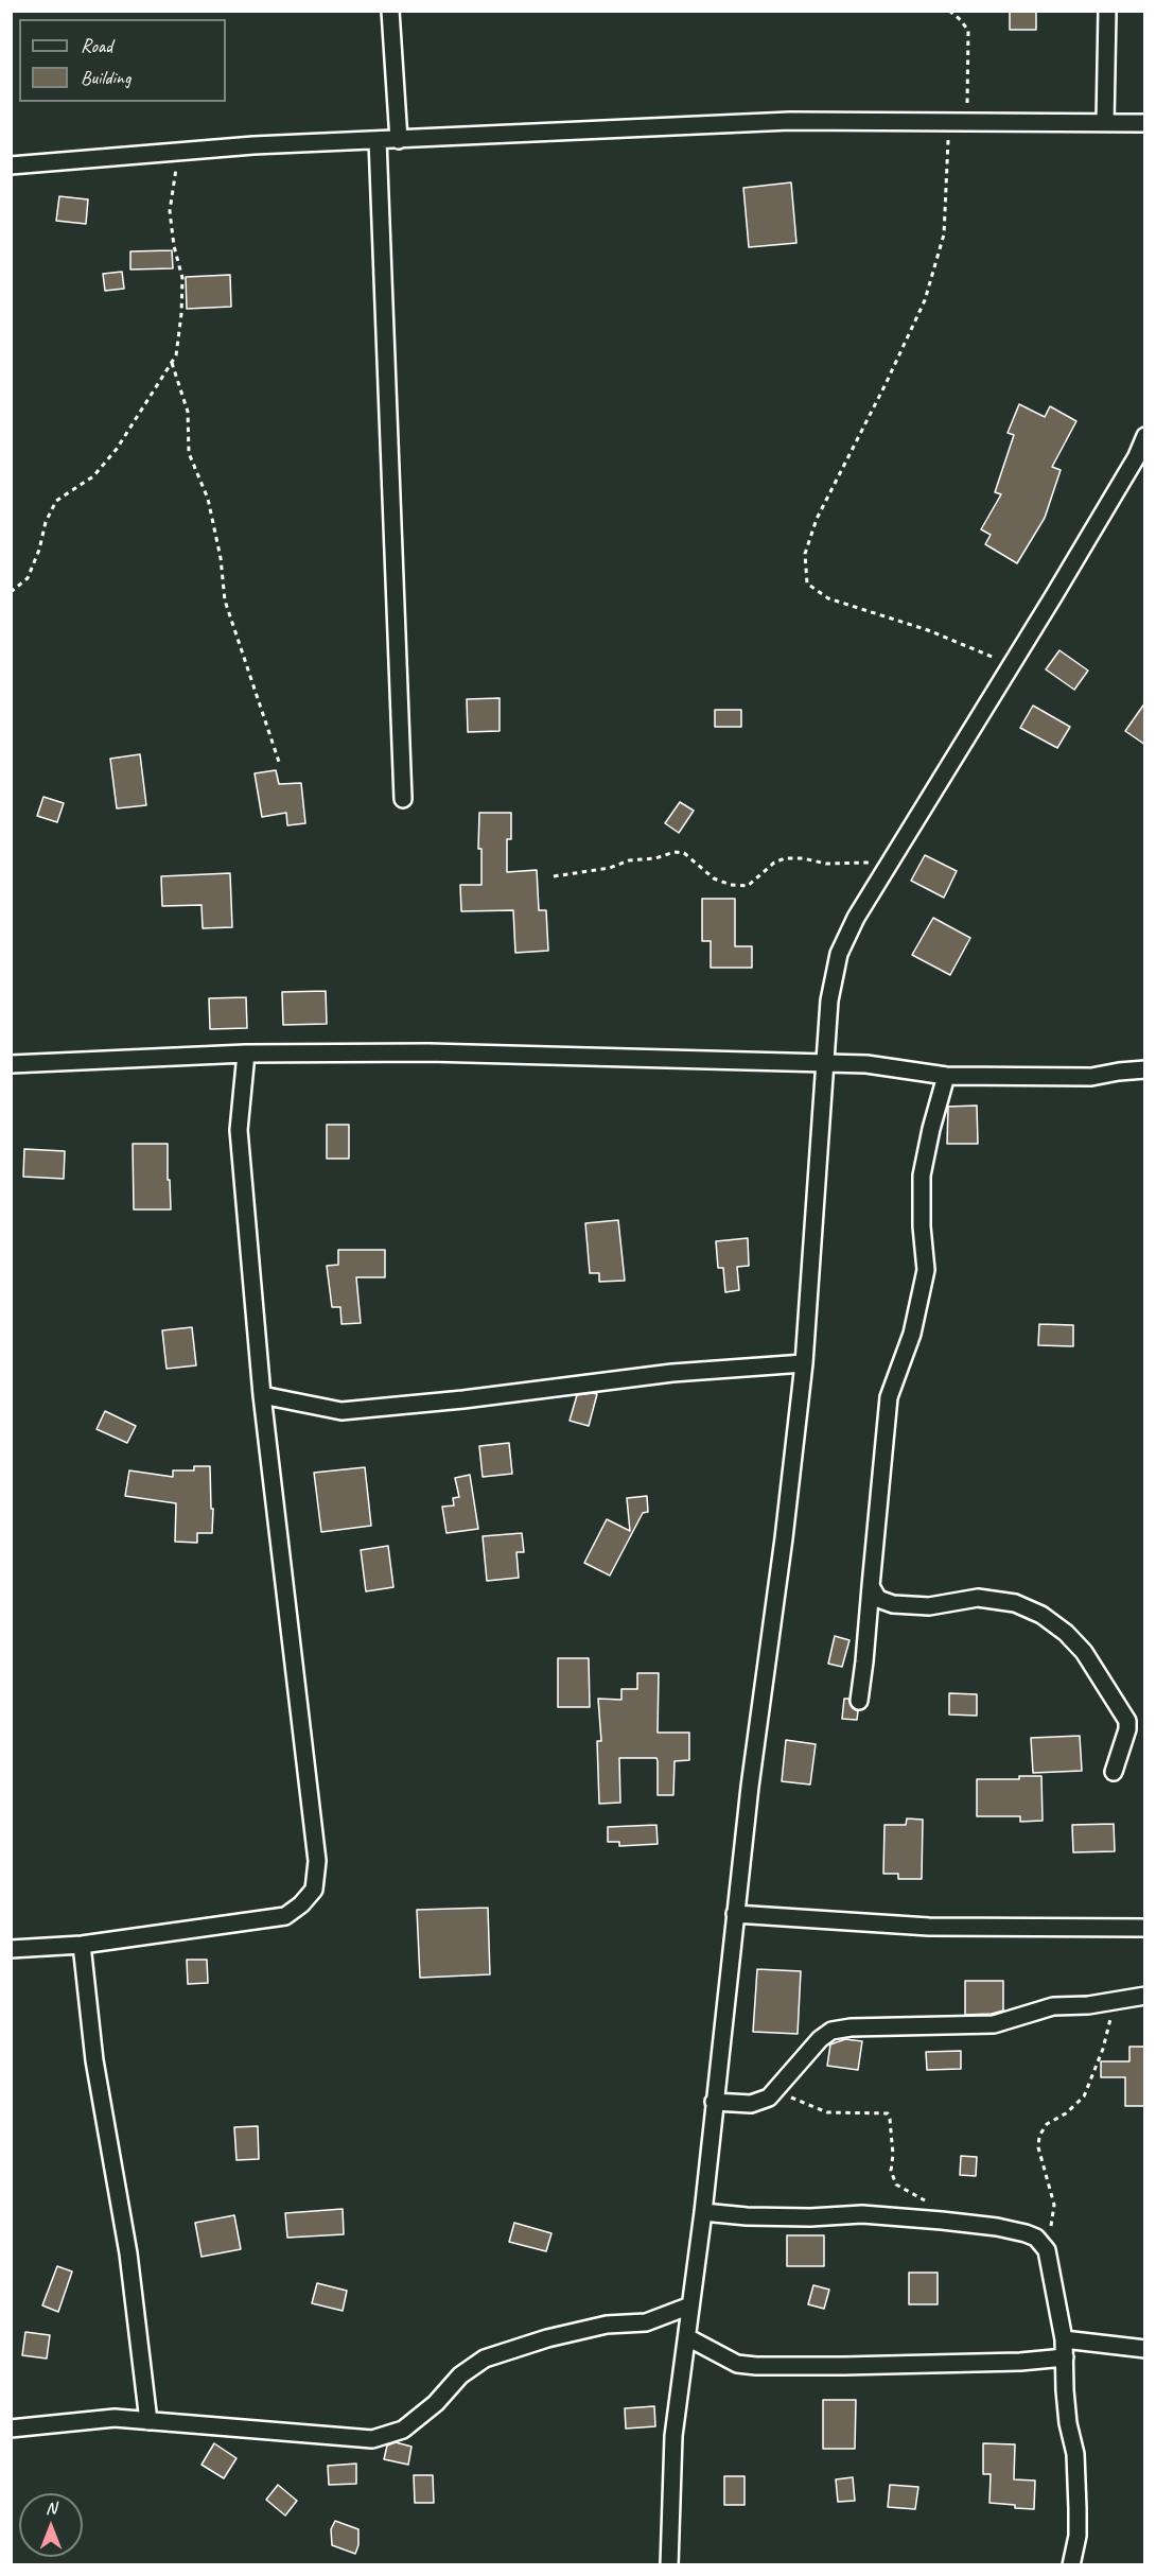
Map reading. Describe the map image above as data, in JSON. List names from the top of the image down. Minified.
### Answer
{"legend":["Road","Building"],"north":"top"}
